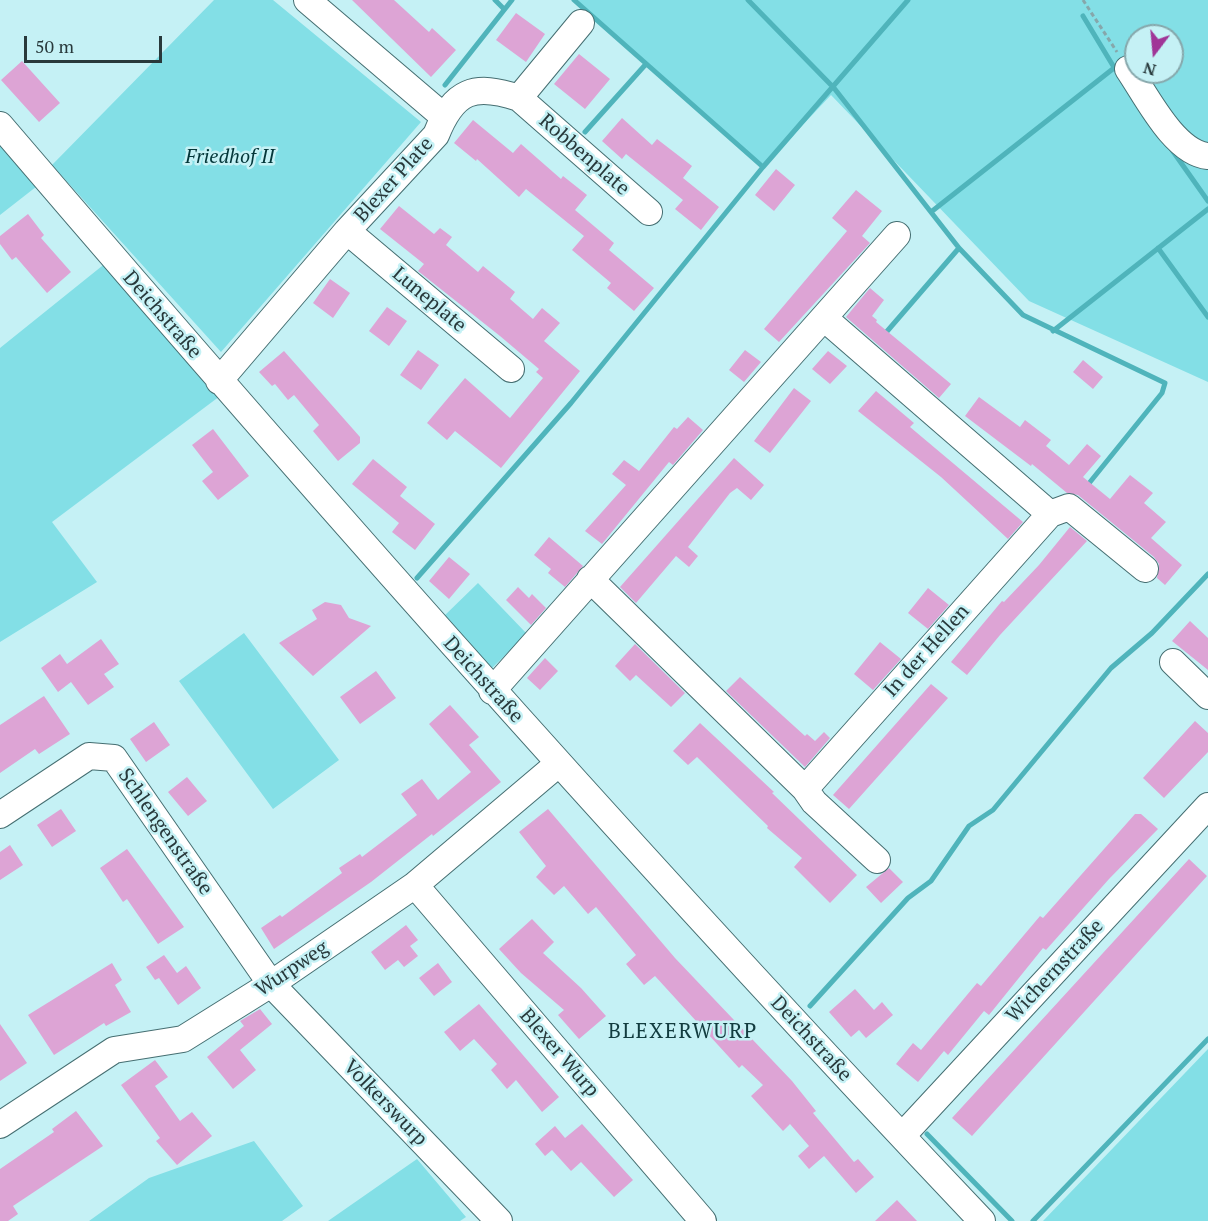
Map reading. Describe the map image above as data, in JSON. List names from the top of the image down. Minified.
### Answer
{"streets":{"street":["Robbenplate","Blexer Plate","Luneplate","Deichstraße","In der Hellen","Schlengenstraße","Wurpweg","Wichernstraße","Blexer Wurp","Volkerswurp"]},"crossings":[["Robbenplate","Blexer Plate"],["Blexer Plate","Luneplate"],["Blexer Plate","Deichstraße"],["Deichstraße","Wurpweg"],["Deichstraße","Wichernstraße"],["Schlengenstraße","Wurpweg"],["Schlengenstraße","Volkerswurp"],["Wurpweg","Blexer Wurp"],["Wurpweg","Volkerswurp"]],"districts":["BLEXERWURP"],"parks":["Friedhof II"],"scale_bar":"50 m","north":"bottom"}
